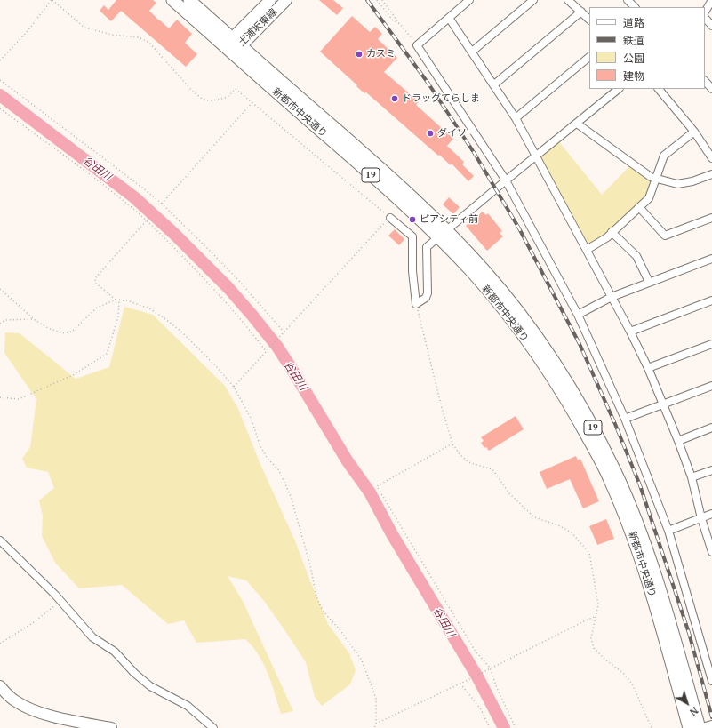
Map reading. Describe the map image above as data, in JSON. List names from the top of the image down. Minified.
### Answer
{"streets":{"main road":["土浦坂東線","新都市中央通り","19"]},"crossings":[["土浦坂東線","新都市中央通り"]],"water":["谷田川"],"places":["カスミ","ドラッグてらしま","ダイソー","ピアシティ前"],"legend":["道路","鉄道","公園","建物"],"north":"bottom right"}
